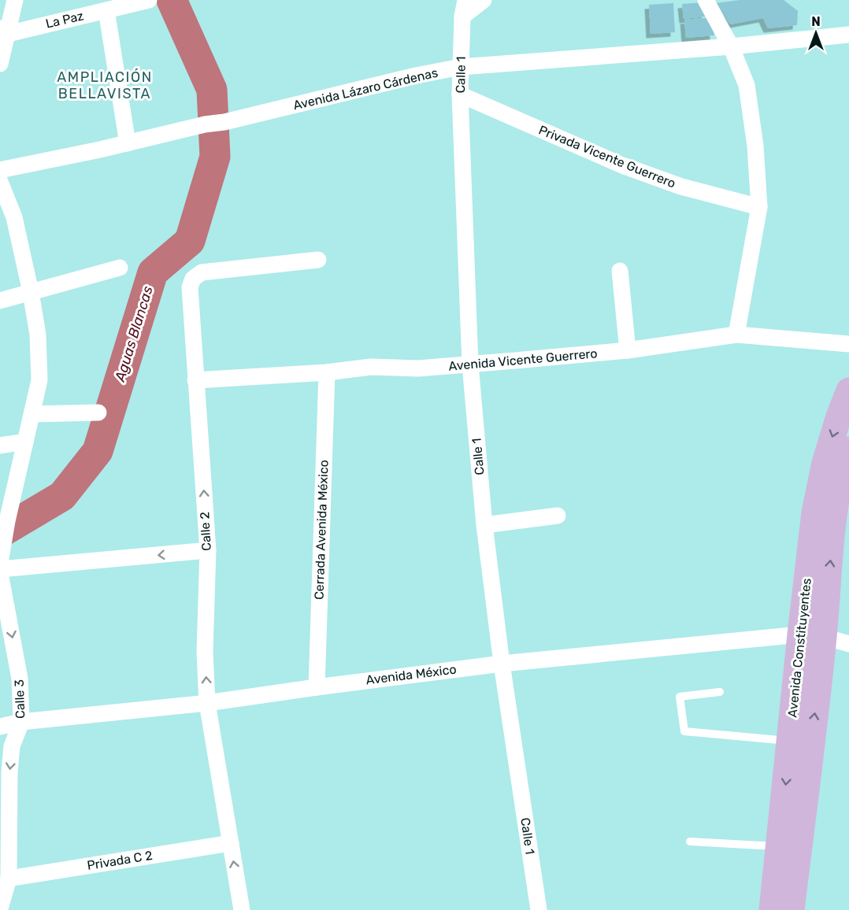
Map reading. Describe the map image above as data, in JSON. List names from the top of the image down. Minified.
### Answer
{"streets":{"main road":["Avenida Constituyentes"],"street":["La Paz","Calle 1","Avenida Lázaro Cárdenas","Privada Vicente Guerrero","Avenida Vicente Guerrero","Cerrada Avenida México","Calle 2","Avenida México","Calle 3","Privada C 2"]},"crossings":[["Calle 1","Avenida Lázaro Cárdenas"],["Calle 1","Privada Vicente Guerrero"],["Calle 1","Avenida Vicente Guerrero"],["Calle 1","Avenida México"],["Avenida Vicente Guerrero","Cerrada Avenida México"],["Avenida Vicente Guerrero","Calle 2"],["Cerrada Avenida México","Avenida México"],["Calle 2","Avenida México"],["Calle 2","Privada C 2"],["Avenida Constituyentes","Avenida México"],["Avenida México","Calle 3"],["Calle 3","Privada C 2"]],"one_way":["Calle 2","Calle 3"],"districts":["AMPLIACIÓN BELLAVISTA"],"water":["Aguas Blancas"],"north":"top"}
